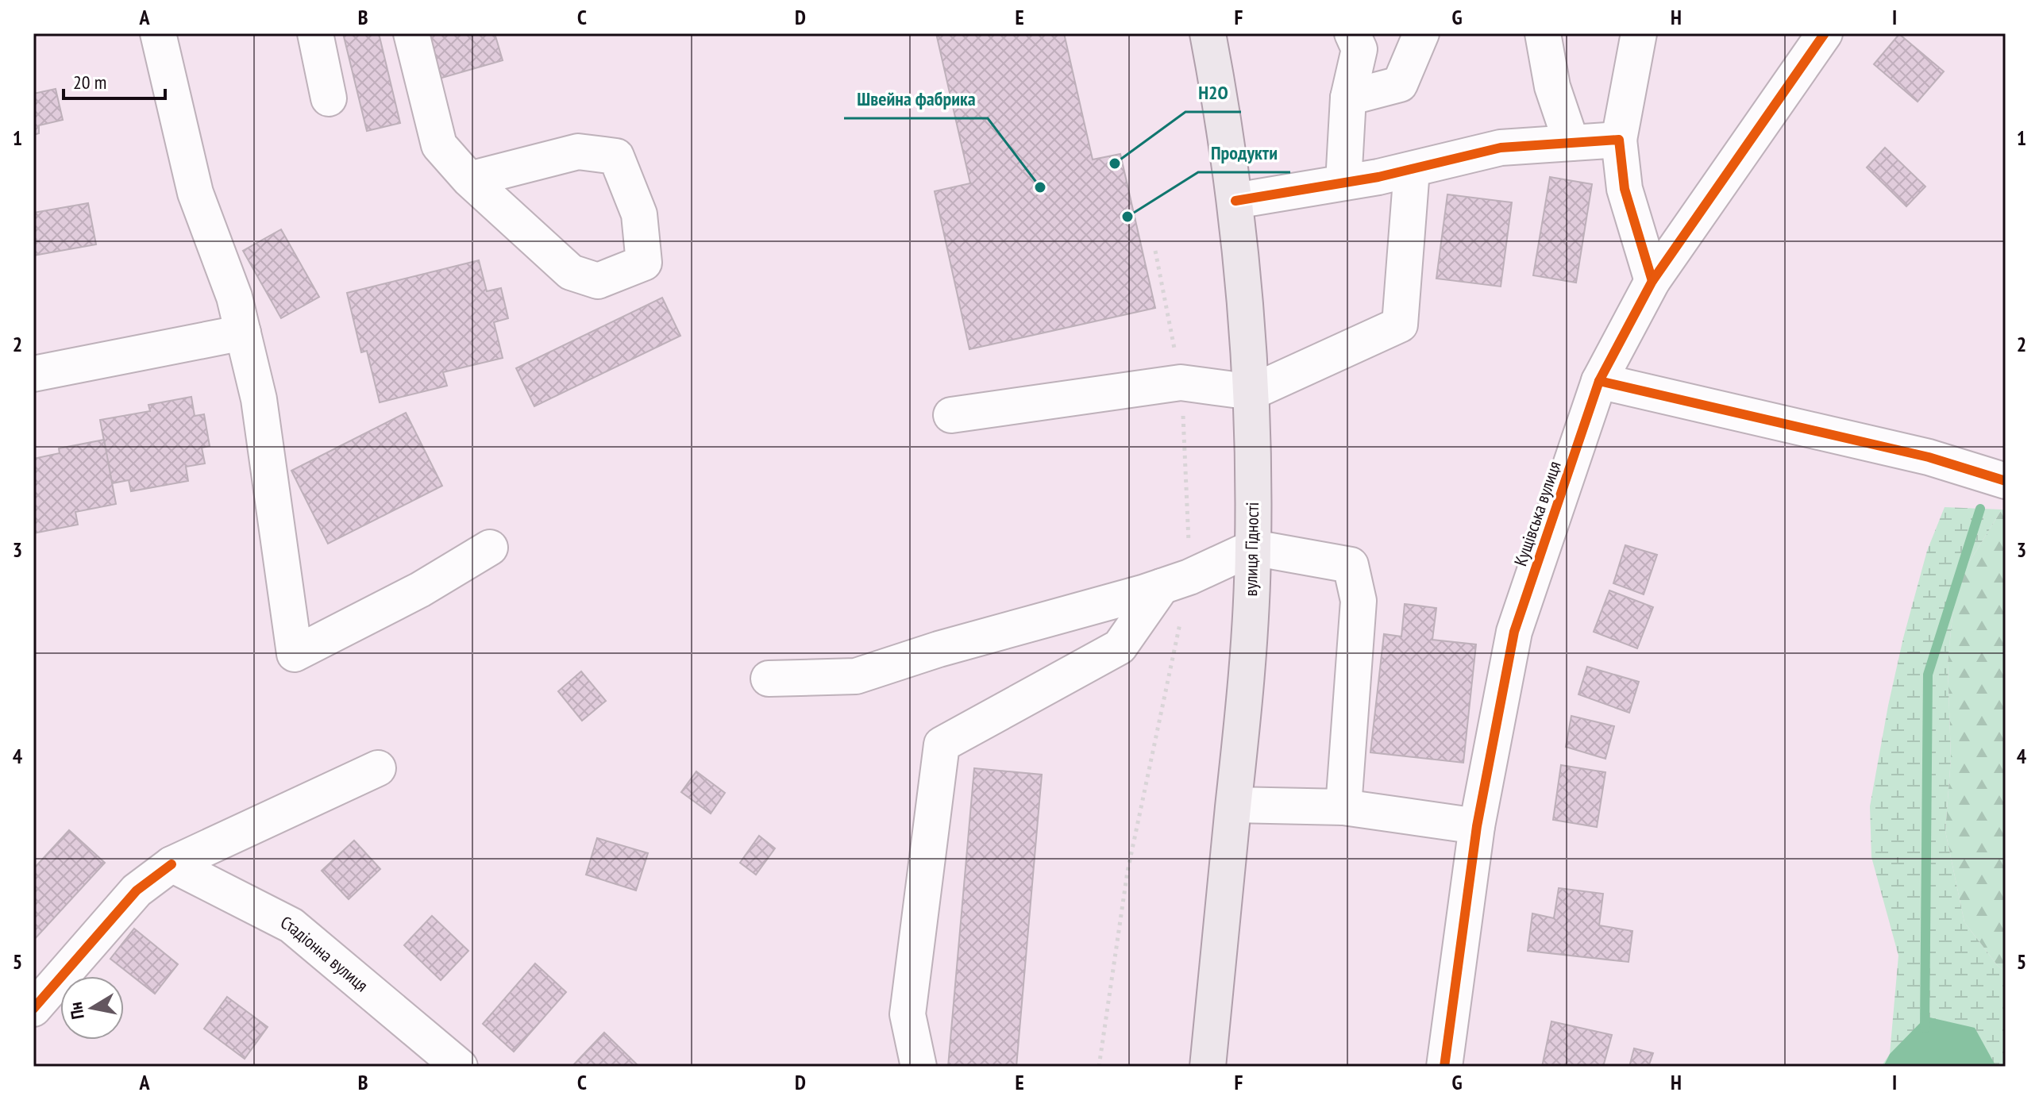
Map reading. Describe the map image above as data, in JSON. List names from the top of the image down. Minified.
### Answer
{"streets":{"main road":["вулиця Гідності"],"street":["Кущівська вулиця","Стадіонна вулиця"]},"places":["H2O","Швейна фабрика","Продукти"],"scale_bar":"20 m","north":"left","grid":{"columns":["A","B","C","D","E","F","G","H","I"],"rows":["1","2","3","4","5"]}}
